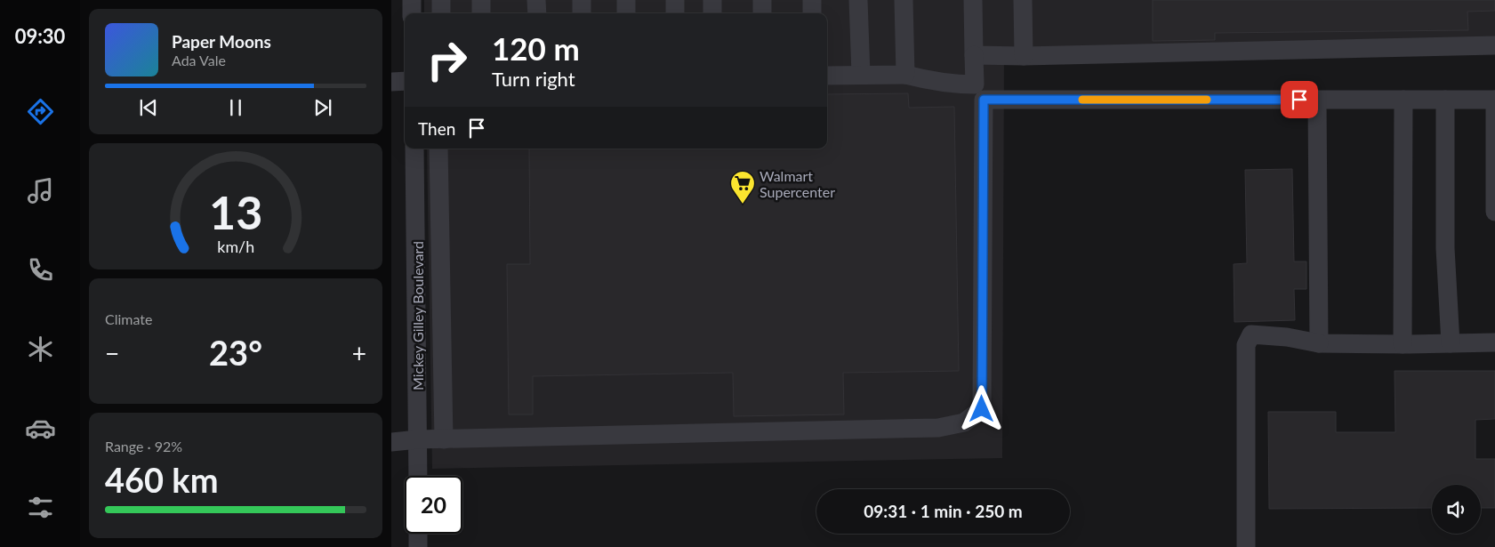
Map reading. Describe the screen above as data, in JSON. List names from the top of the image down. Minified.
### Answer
{"streets":{"street":["Mickey Gilley Boulevard"]},"places":{"supermarket":["Walmart Supercenter"]},"page":{"tabs":"09:30","turn":["120 m","Turn right"],"song":["Paper Moons","Ada Vale"],"then":"Then","tile":["Climate",["Range · 92%","460 km"]],"heat":["−","23°","+"],"limit":"20","trip":"09:31 · 1 min · 250 m","gauge":["13","km/h"]}}
